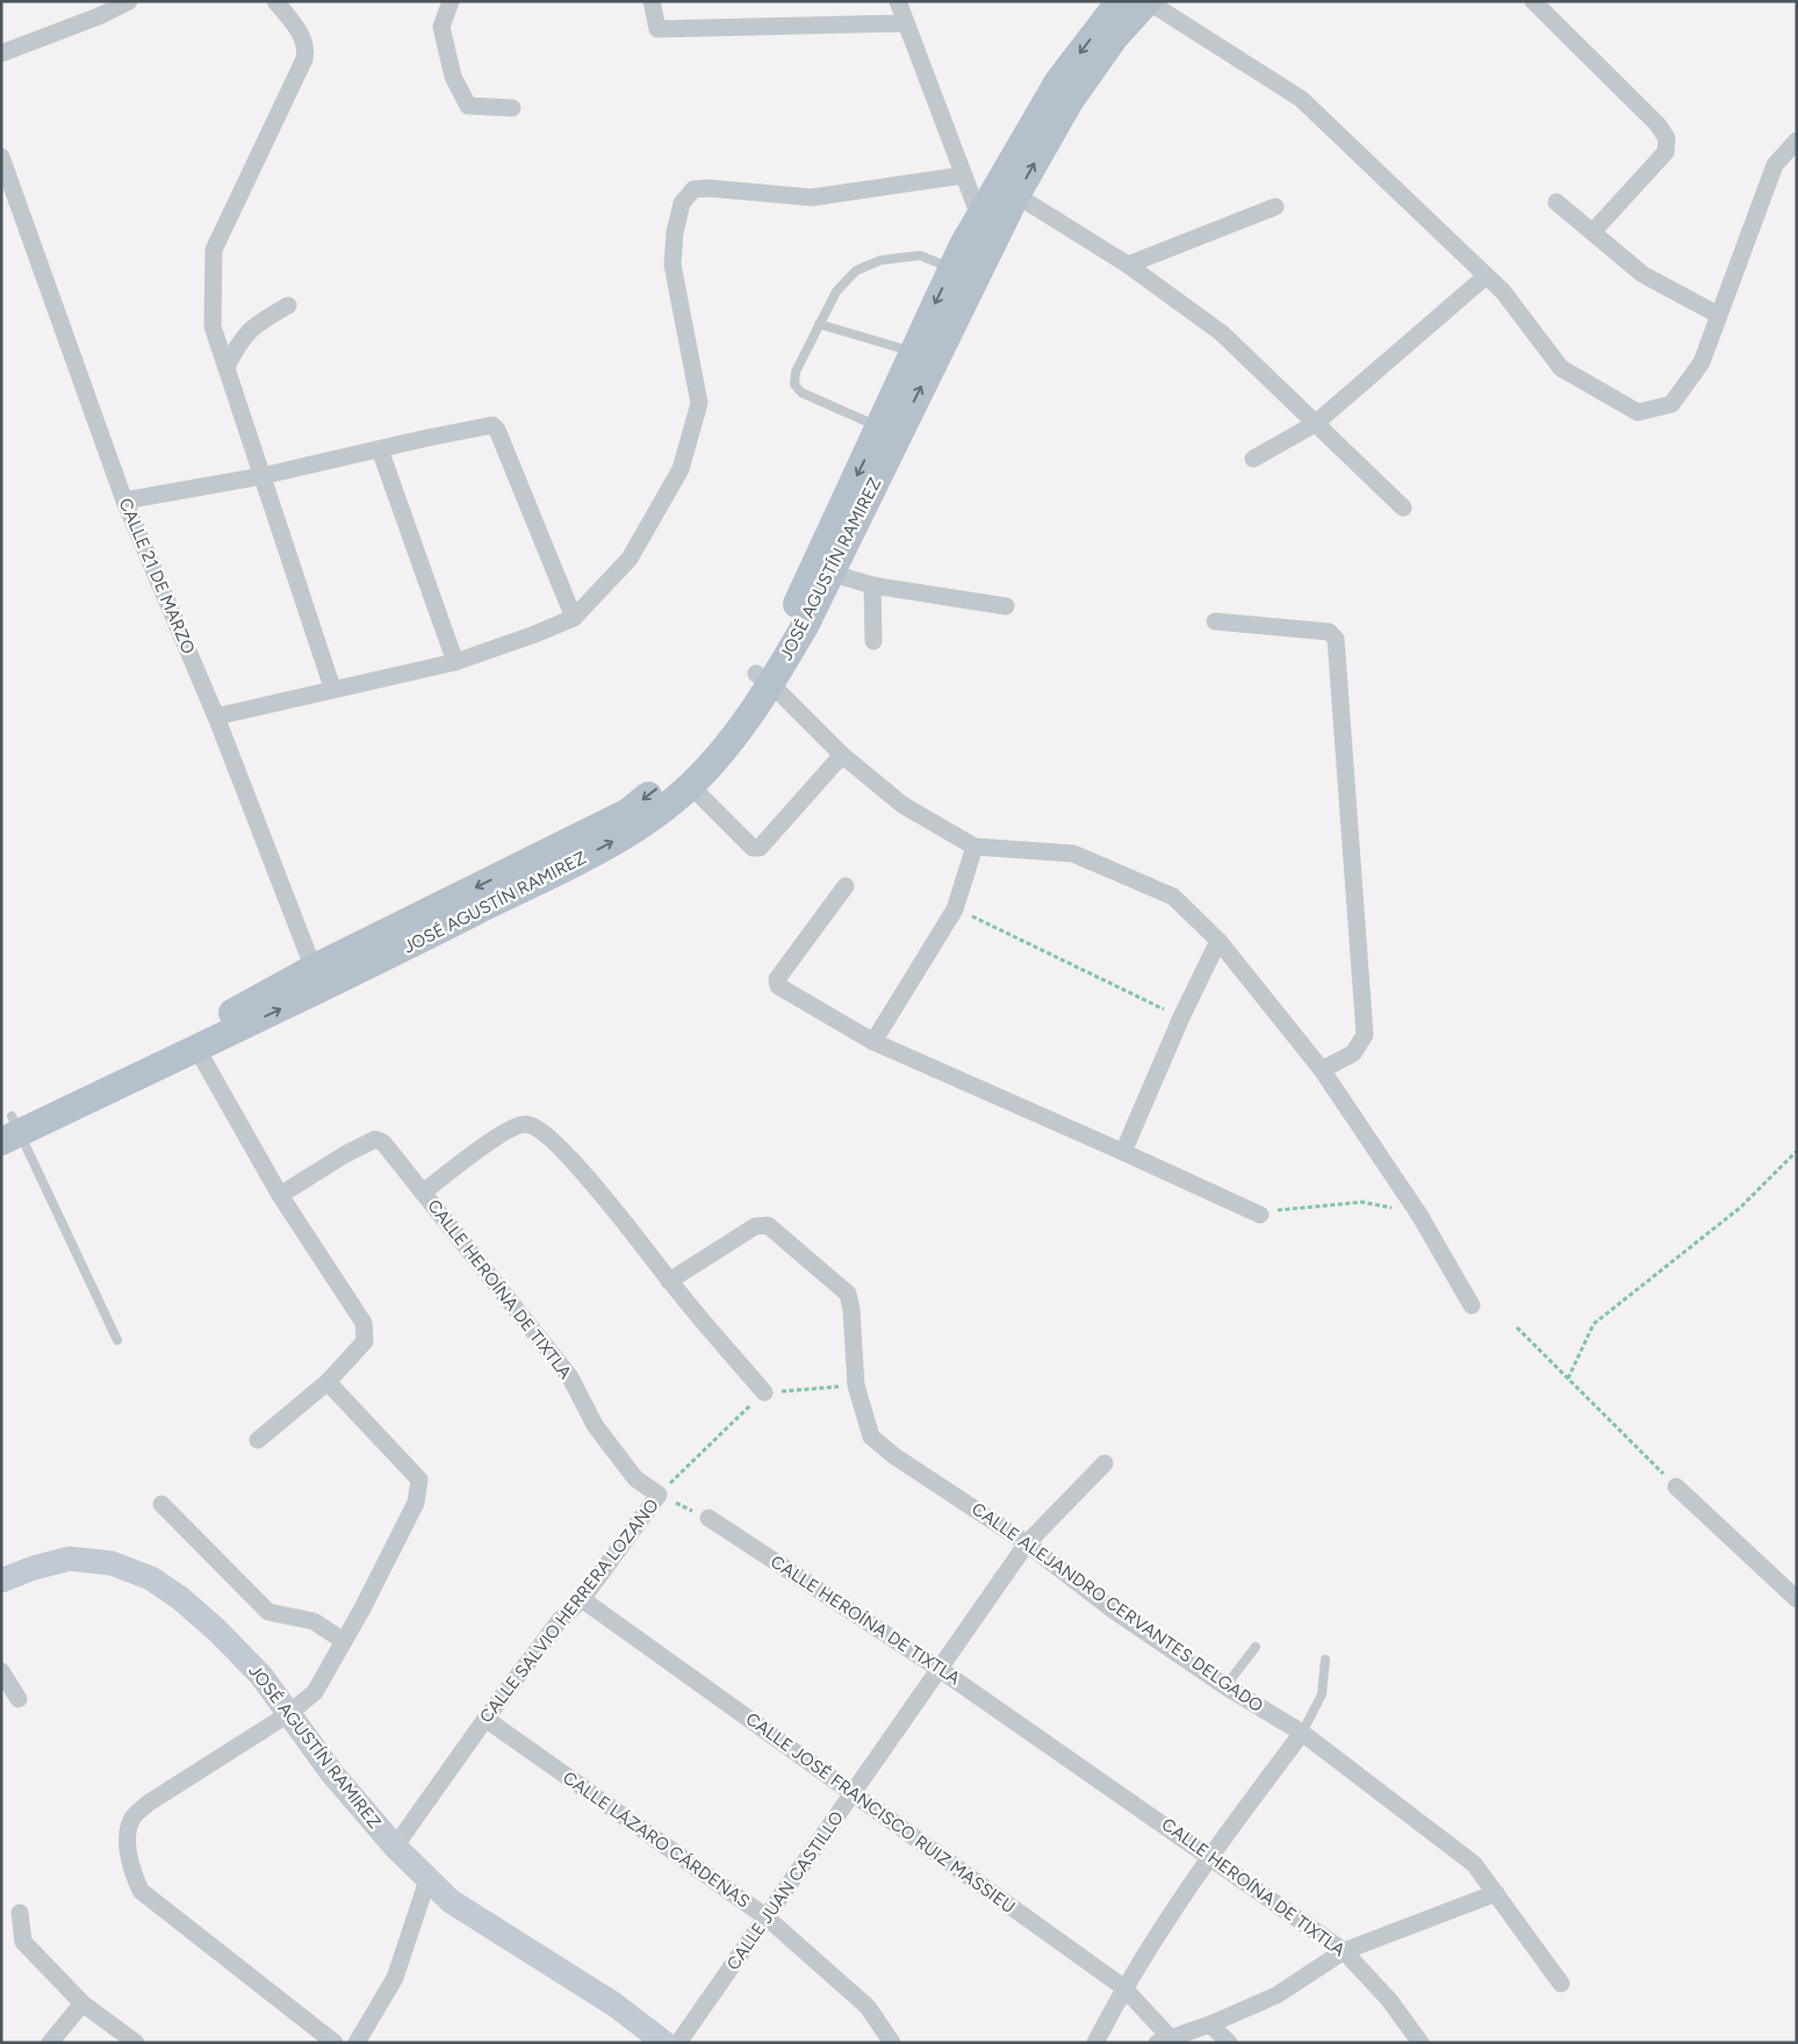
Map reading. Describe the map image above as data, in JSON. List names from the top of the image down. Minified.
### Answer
{"streets":{"main road":["JOSÉ AGUSTÍN RAMIREZ"],"street":["CALLE 21 DE MARZO","CALLE HEROÍNA DE TIXTLA","CALLE ALEJANDRO CERVANTES DELGADO","CALLE SALVIO HERRERA LOZANO","CALLE JOSÉ FRANCISCO RUIZ MASSIEU","CALLE LÁZARO CÁRDENAS","CALLE JUAN CASTILLO"]},"crossings":[["JOSÉ AGUSTÍN RAMIREZ","CALLE 21 DE MARZO"],["JOSÉ AGUSTÍN RAMIREZ","CALLE SALVIO HERRERA LOZANO"],["CALLE HEROÍNA DE TIXTLA","CALLE SALVIO HERRERA LOZANO"],["CALLE HEROÍNA DE TIXTLA","CALLE JUAN CASTILLO"],["CALLE ALEJANDRO CERVANTES DELGADO","CALLE JUAN CASTILLO"],["CALLE SALVIO HERRERA LOZANO","CALLE JOSÉ FRANCISCO RUIZ MASSIEU"],["CALLE SALVIO HERRERA LOZANO","CALLE LÁZARO CÁRDENAS"],["CALLE JOSÉ FRANCISCO RUIZ MASSIEU","CALLE JUAN CASTILLO"],["CALLE LÁZARO CÁRDENAS","CALLE JUAN CASTILLO"]]}
